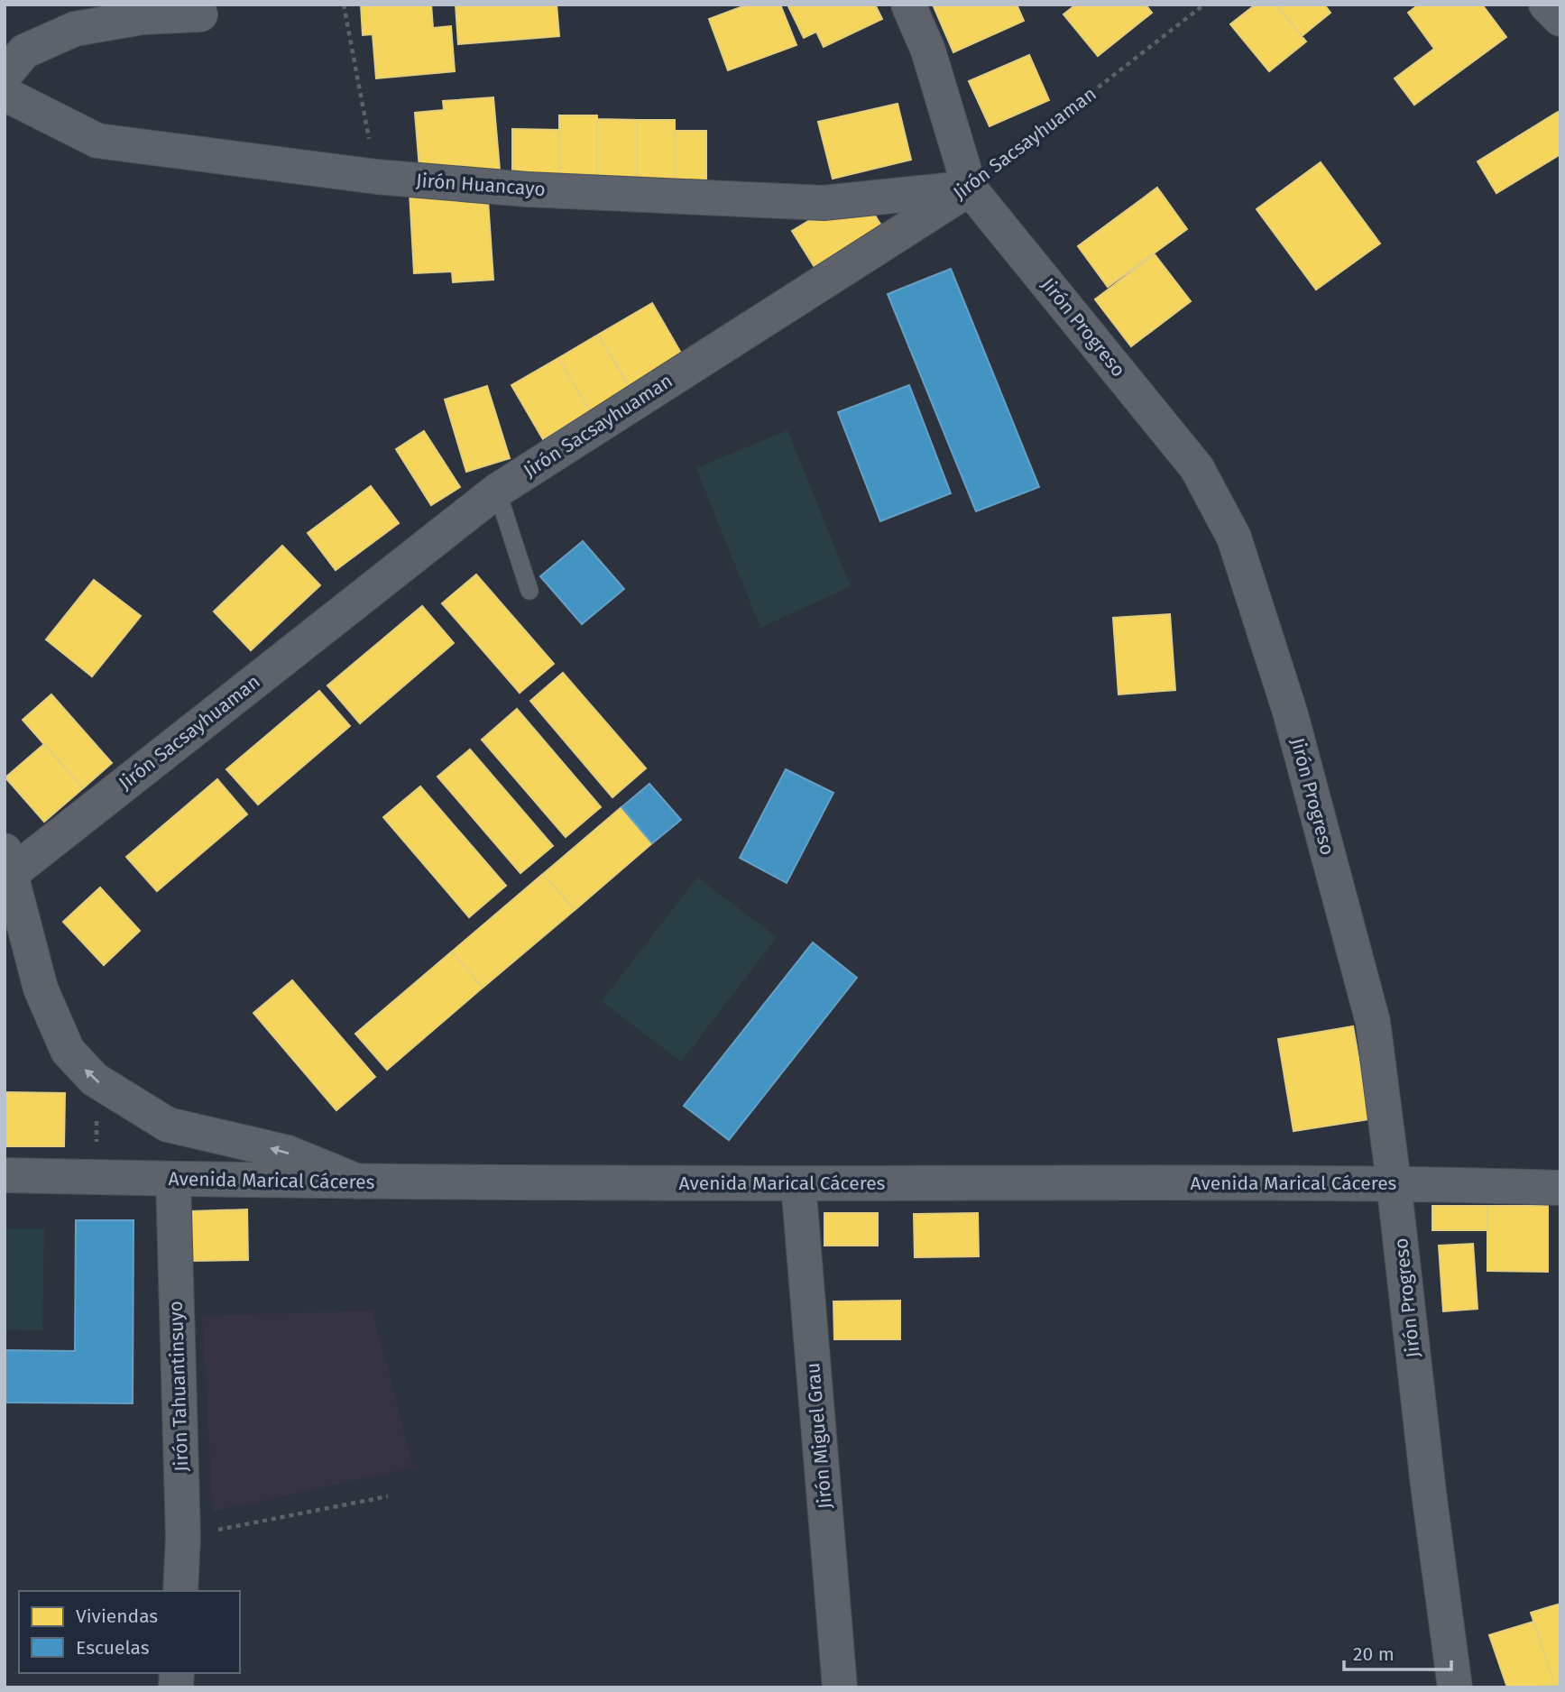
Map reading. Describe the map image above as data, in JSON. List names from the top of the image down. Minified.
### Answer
{"streets":{"street":["Jirón Sacsayhuaman","Jirón Huancayo","Jirón Progreso","Avenida Marical Cáceres","Jirón Tahuantinsuyo","Jirón Miguel Grau"]},"crossings":[["Jirón Sacsayhuaman","Jirón Huancayo"],["Jirón Sacsayhuaman","Jirón Progreso"],["Jirón Huancayo","Jirón Progreso"],["Jirón Progreso","Avenida Marical Cáceres"],["Avenida Marical Cáceres","Jirón Tahuantinsuyo"],["Avenida Marical Cáceres","Jirón Miguel Grau"]],"legend":["Viviendas","Escuelas"],"scale_bar":"20 m"}
